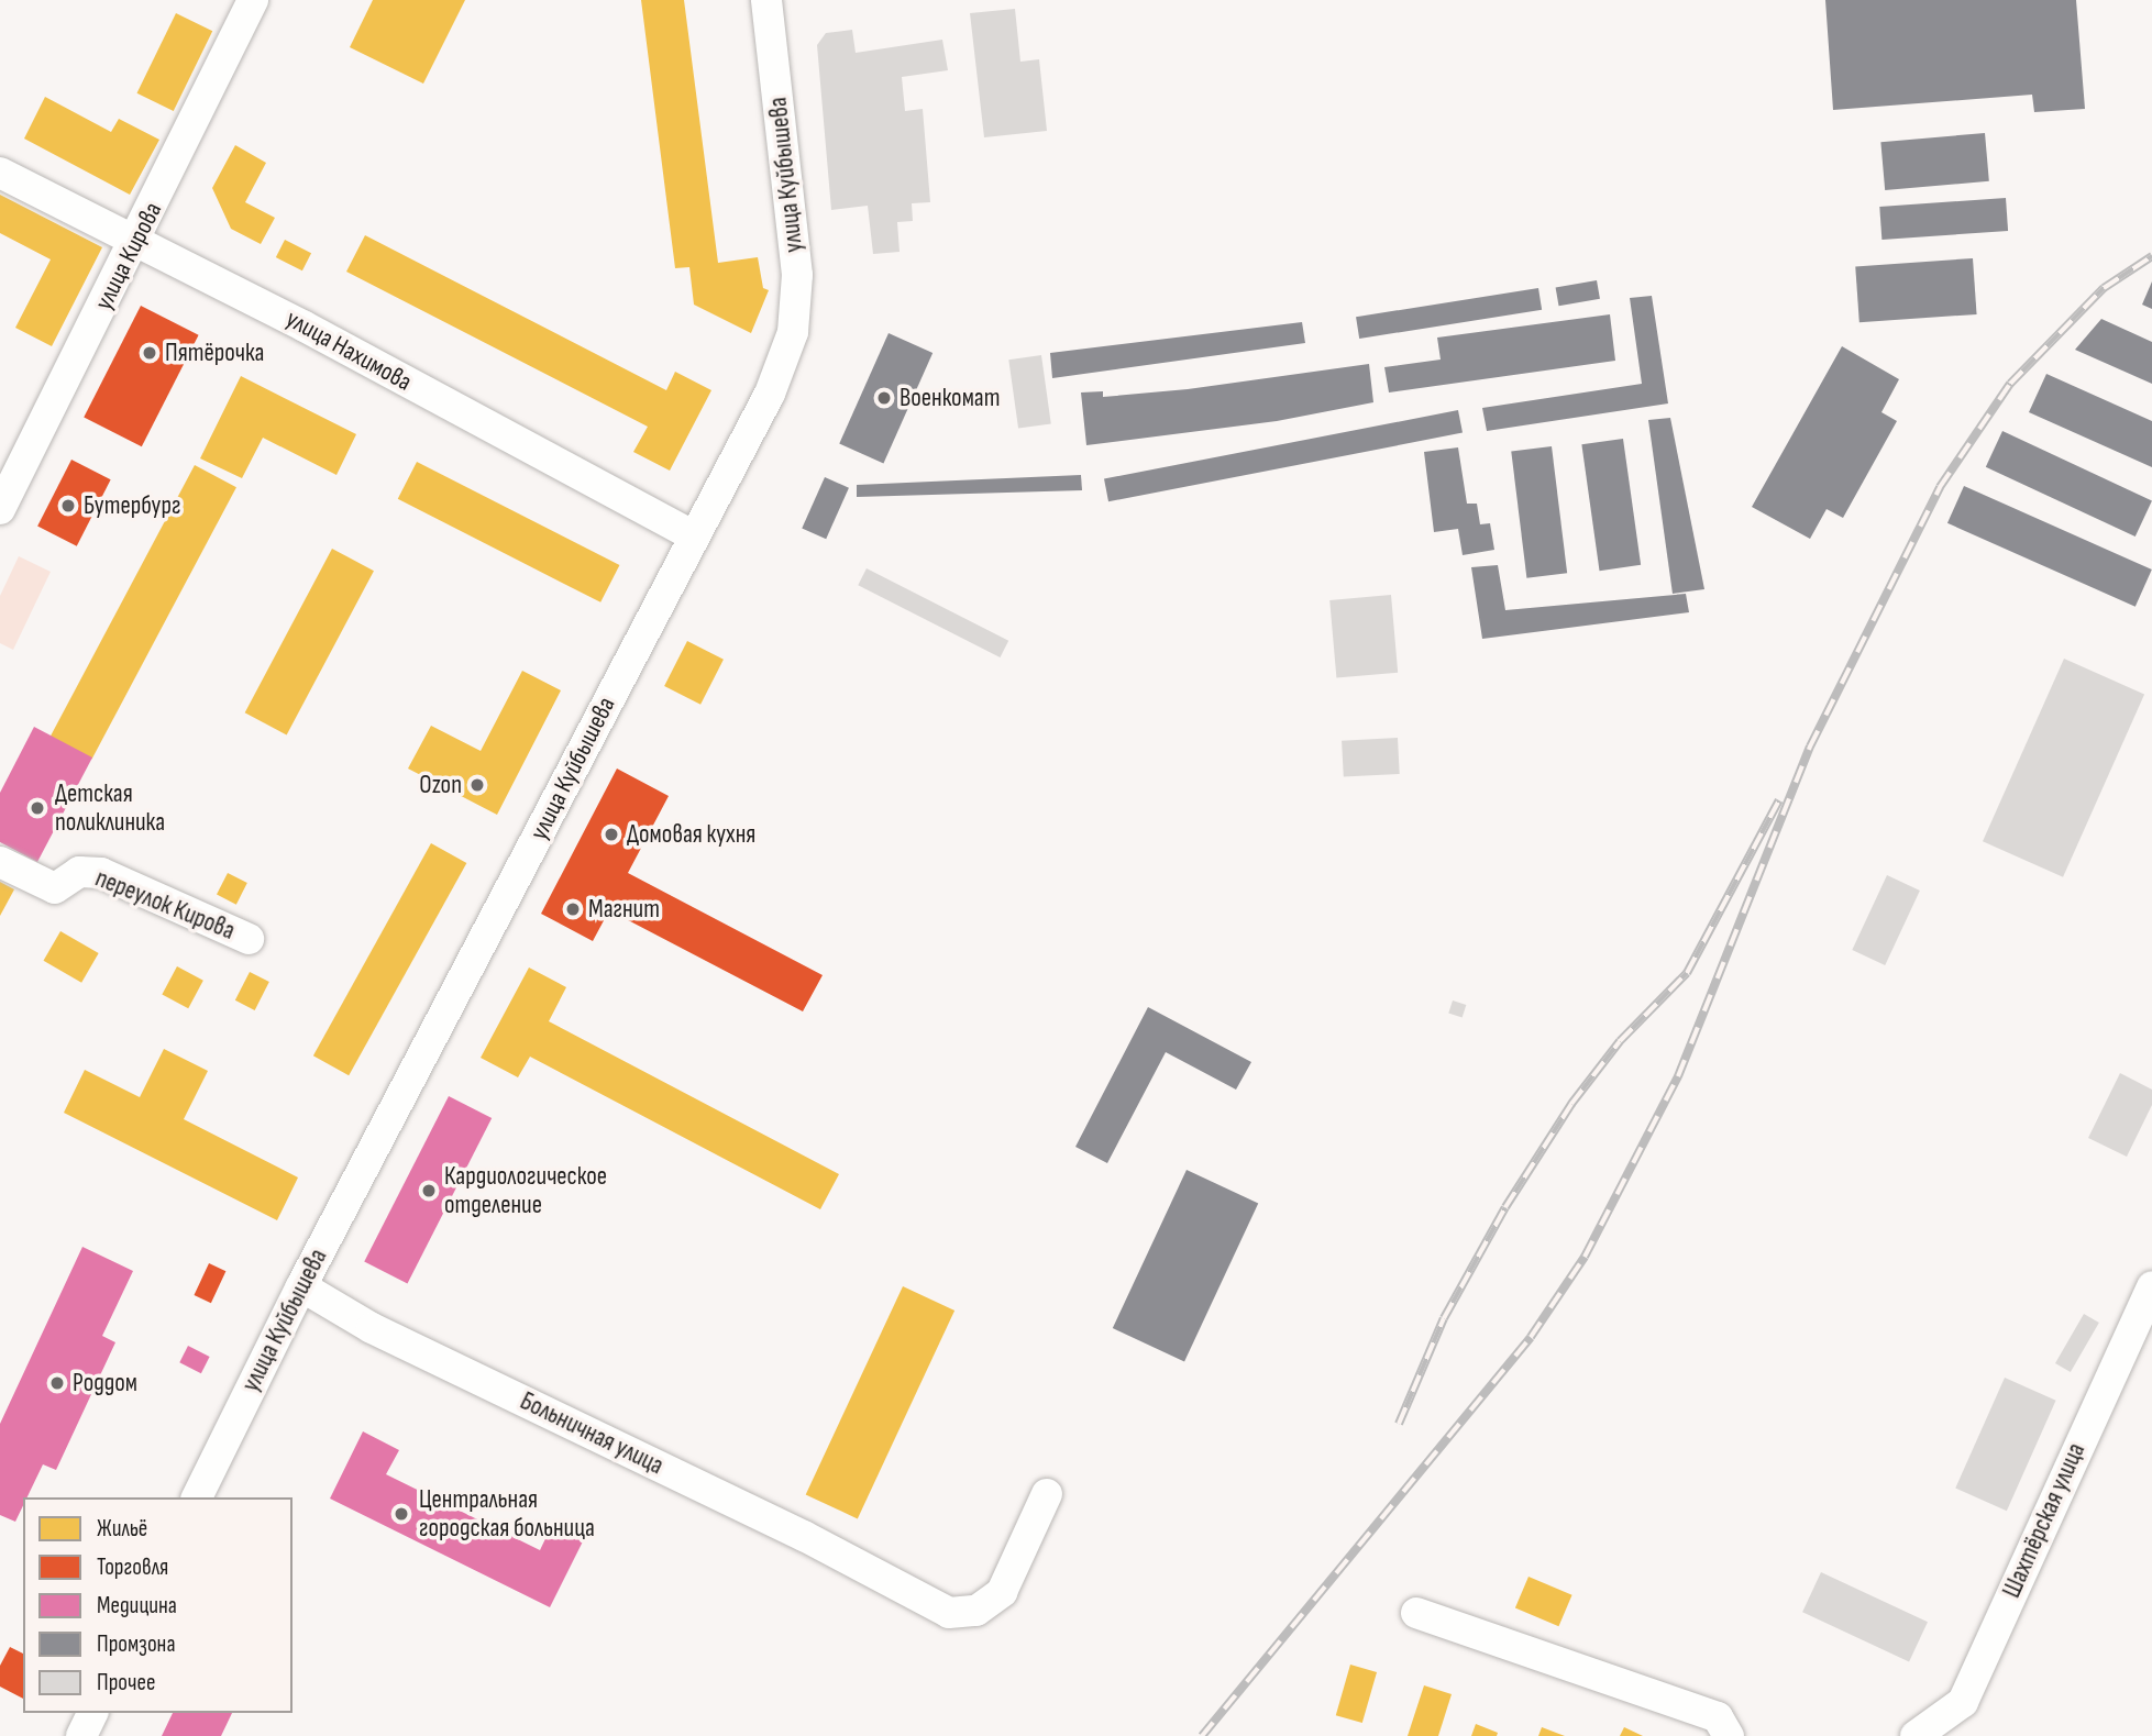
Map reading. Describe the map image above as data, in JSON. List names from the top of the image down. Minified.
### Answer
{"streets":{"street":["улица Куйбышева","улица Кирова","улица Нахимова","переулок Кирова","Больничная улица","Шахтёрская улица"]},"crossings":[["улица Куйбышева","улица Нахимова"],["улица Куйбышева","Больничная улица"],["улица Кирова","улица Нахимова"]],"places":["Пятёрочка","Военкомат","Бутербург","Ozon","Детская поликлиника","Домовая кухня","Магнит","Кардиологическое отделение","Роддом","Центральная городская больница"],"legend":["Жильё","Торговля","Медицина","Промзона","Прочее"]}
